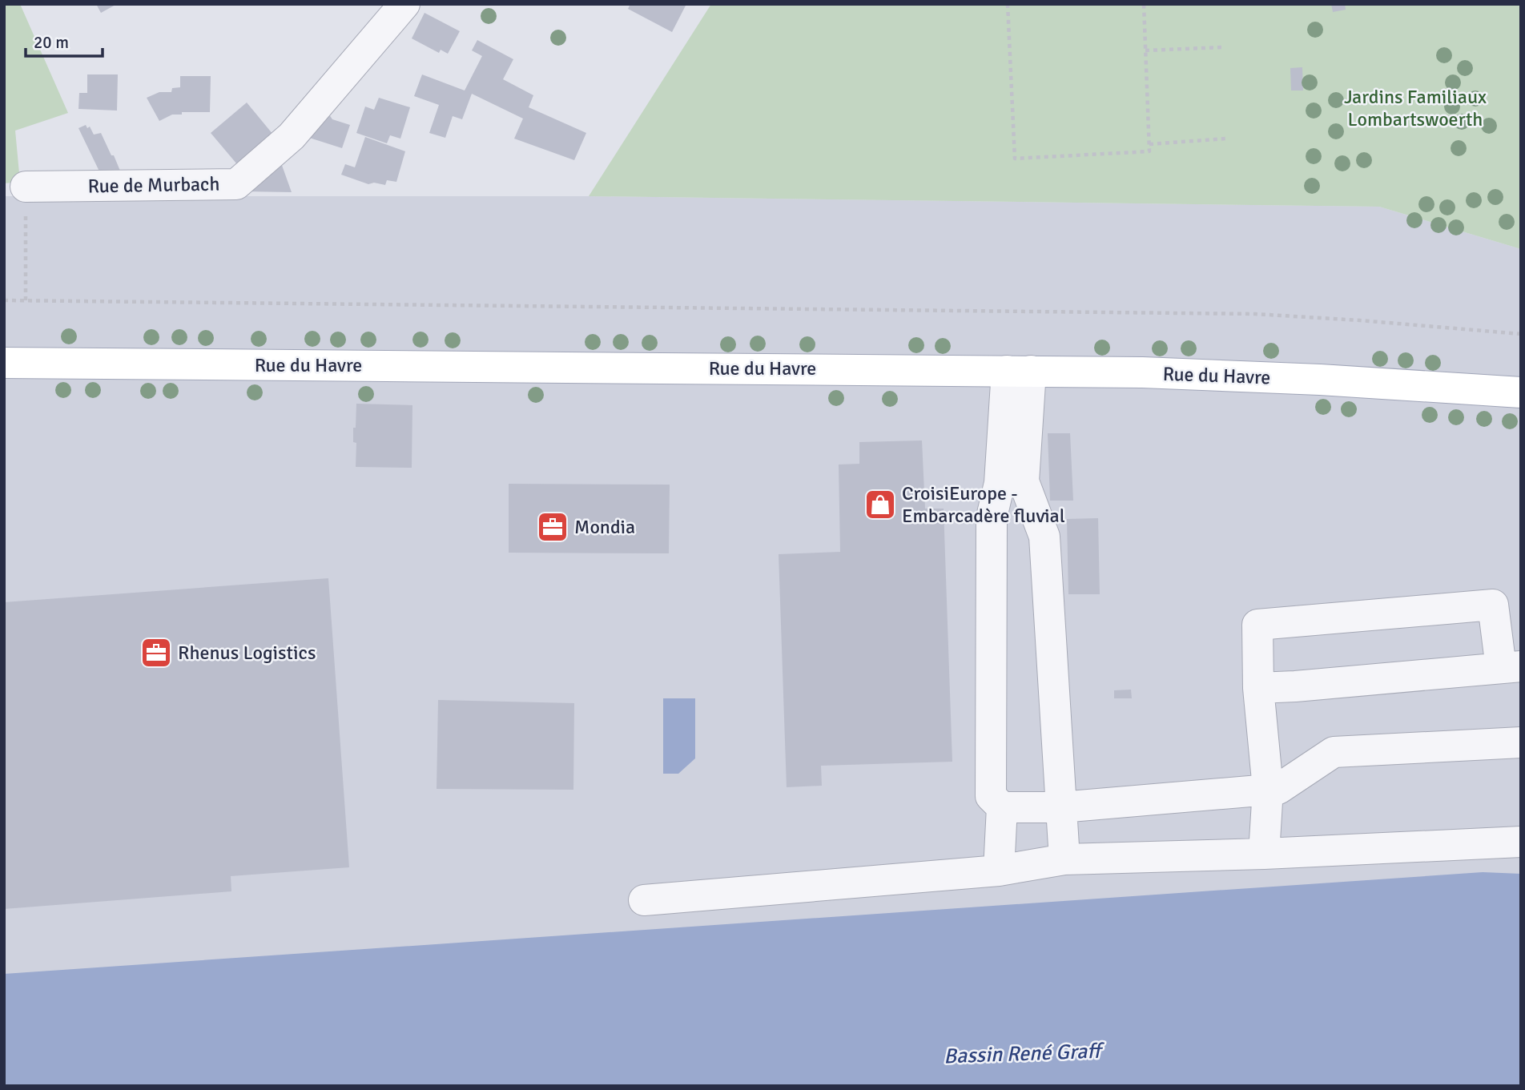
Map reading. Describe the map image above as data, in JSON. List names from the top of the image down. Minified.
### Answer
{"streets":{"main road":["Rue du Havre"],"street":["Rue de Murbach"]},"water":["Bassin René Graff"],"parks":["Jardins Familiaux Lombartswoerth"],"places":{"shop":["CroisiEurope - Embarcadère fluvial"],"office":["Mondia","Rhenus Logistics"]},"scale_bar":"20 m"}
